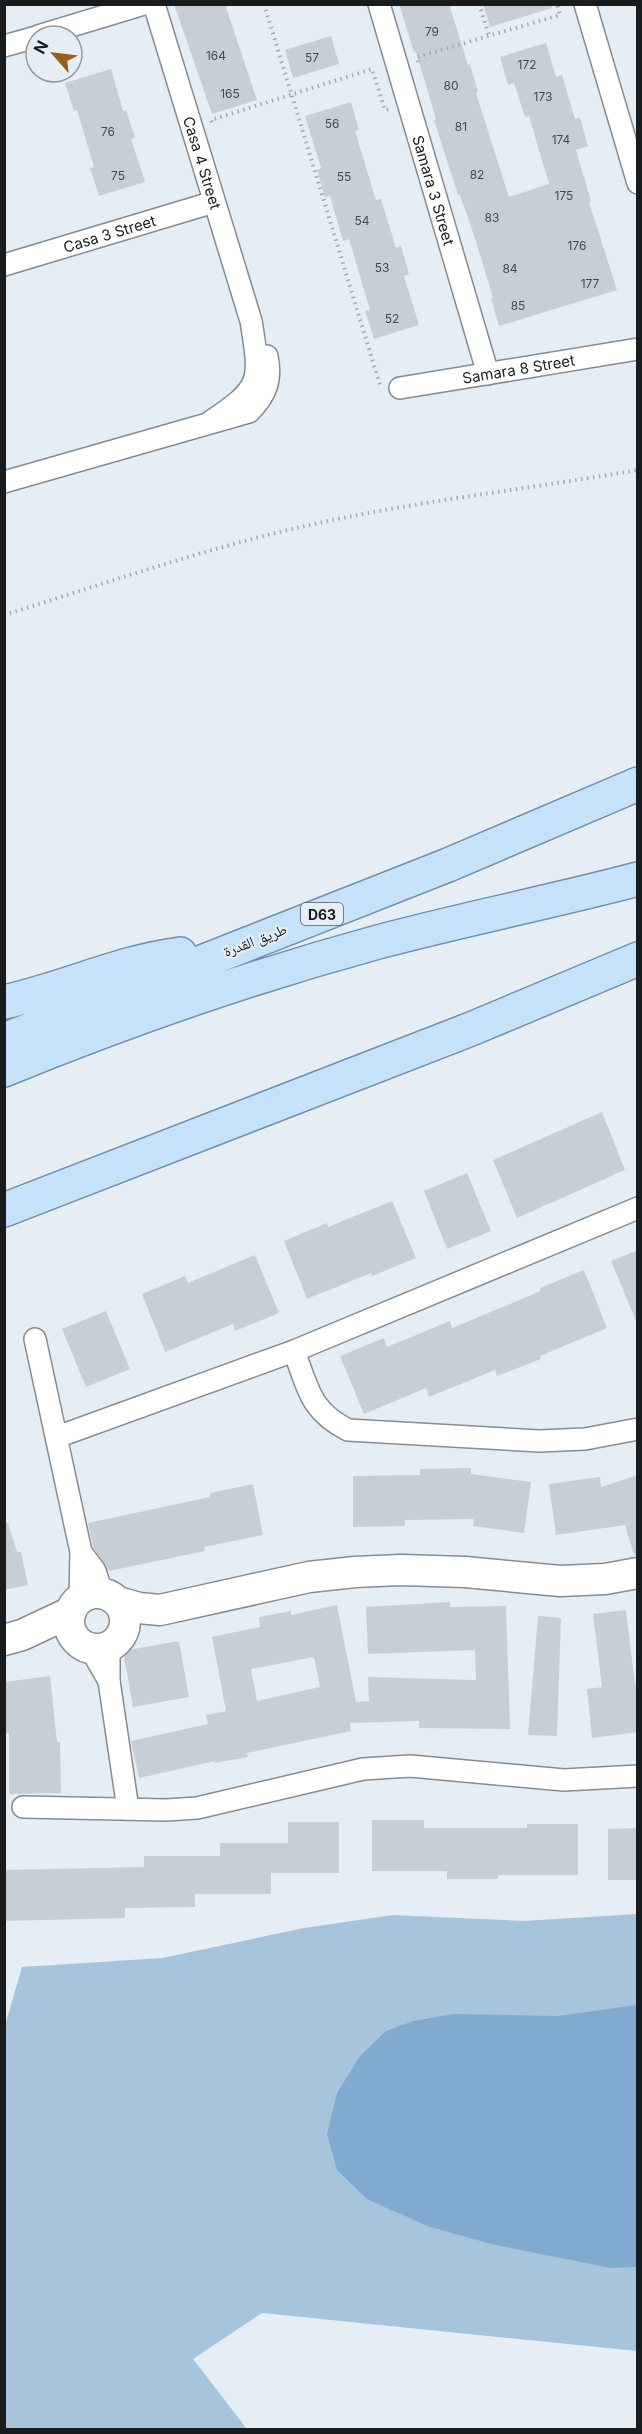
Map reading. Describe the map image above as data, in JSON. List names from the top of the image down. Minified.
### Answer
{"streets":{"main road":["D63","طريق القدرة"],"street":["Casa 4 Street","Samara 3 Street","Casa 3 Street","Samara 8 Street"]},"crossings":[["Casa 4 Street","Casa 3 Street"],["Samara 3 Street","Samara 8 Street"]],"house_numbers":["79","164","57","172","80","165","173","56","81","76","174","82","75","55","175","83","54","176","53","84","177","85","52"],"north":"top left"}
